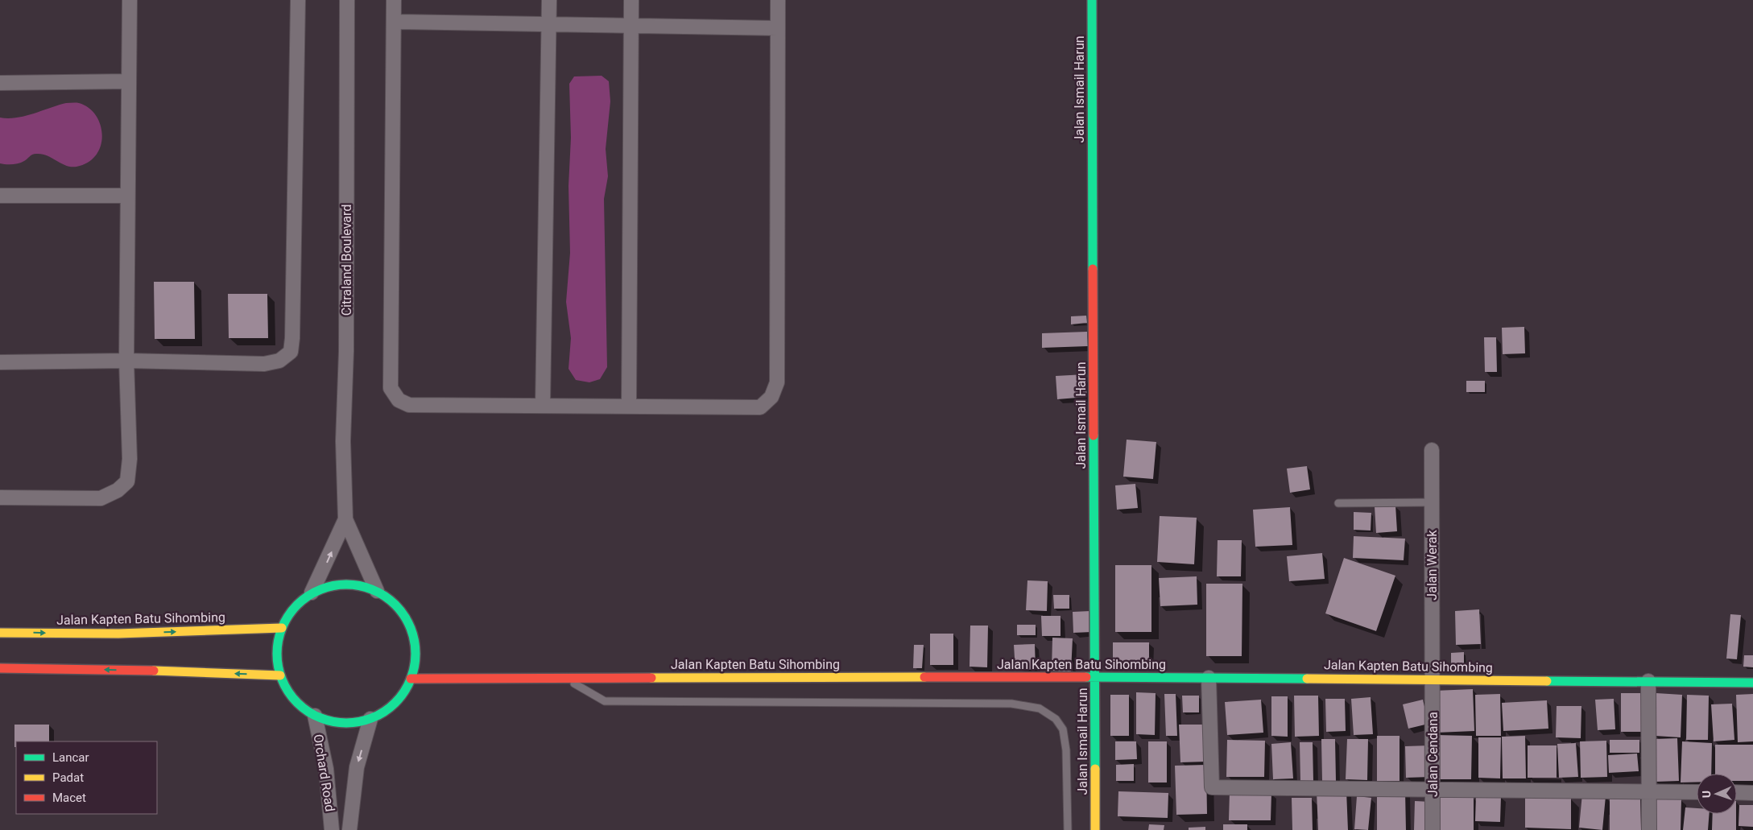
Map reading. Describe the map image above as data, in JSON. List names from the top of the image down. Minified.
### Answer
{"streets":{"street":["Jalan Ismail Harun","Citraland Boulevard","Jalan Werak","Jalan Kapten Batu Sihombing","Jalan Cendana","Orchard Road"]},"crossings":[["Jalan Ismail Harun","Jalan Kapten Batu Sihombing"],["Citraland Boulevard","Jalan Kapten Batu Sihombing"],["Citraland Boulevard","Orchard Road"],["Jalan Werak","Jalan Kapten Batu Sihombing"],["Jalan Werak","Jalan Cendana"],["Jalan Kapten Batu Sihombing","Jalan Cendana"],["Jalan Kapten Batu Sihombing","Orchard Road"]],"legend":["Lancar","Padat","Macet"],"north":"left"}
